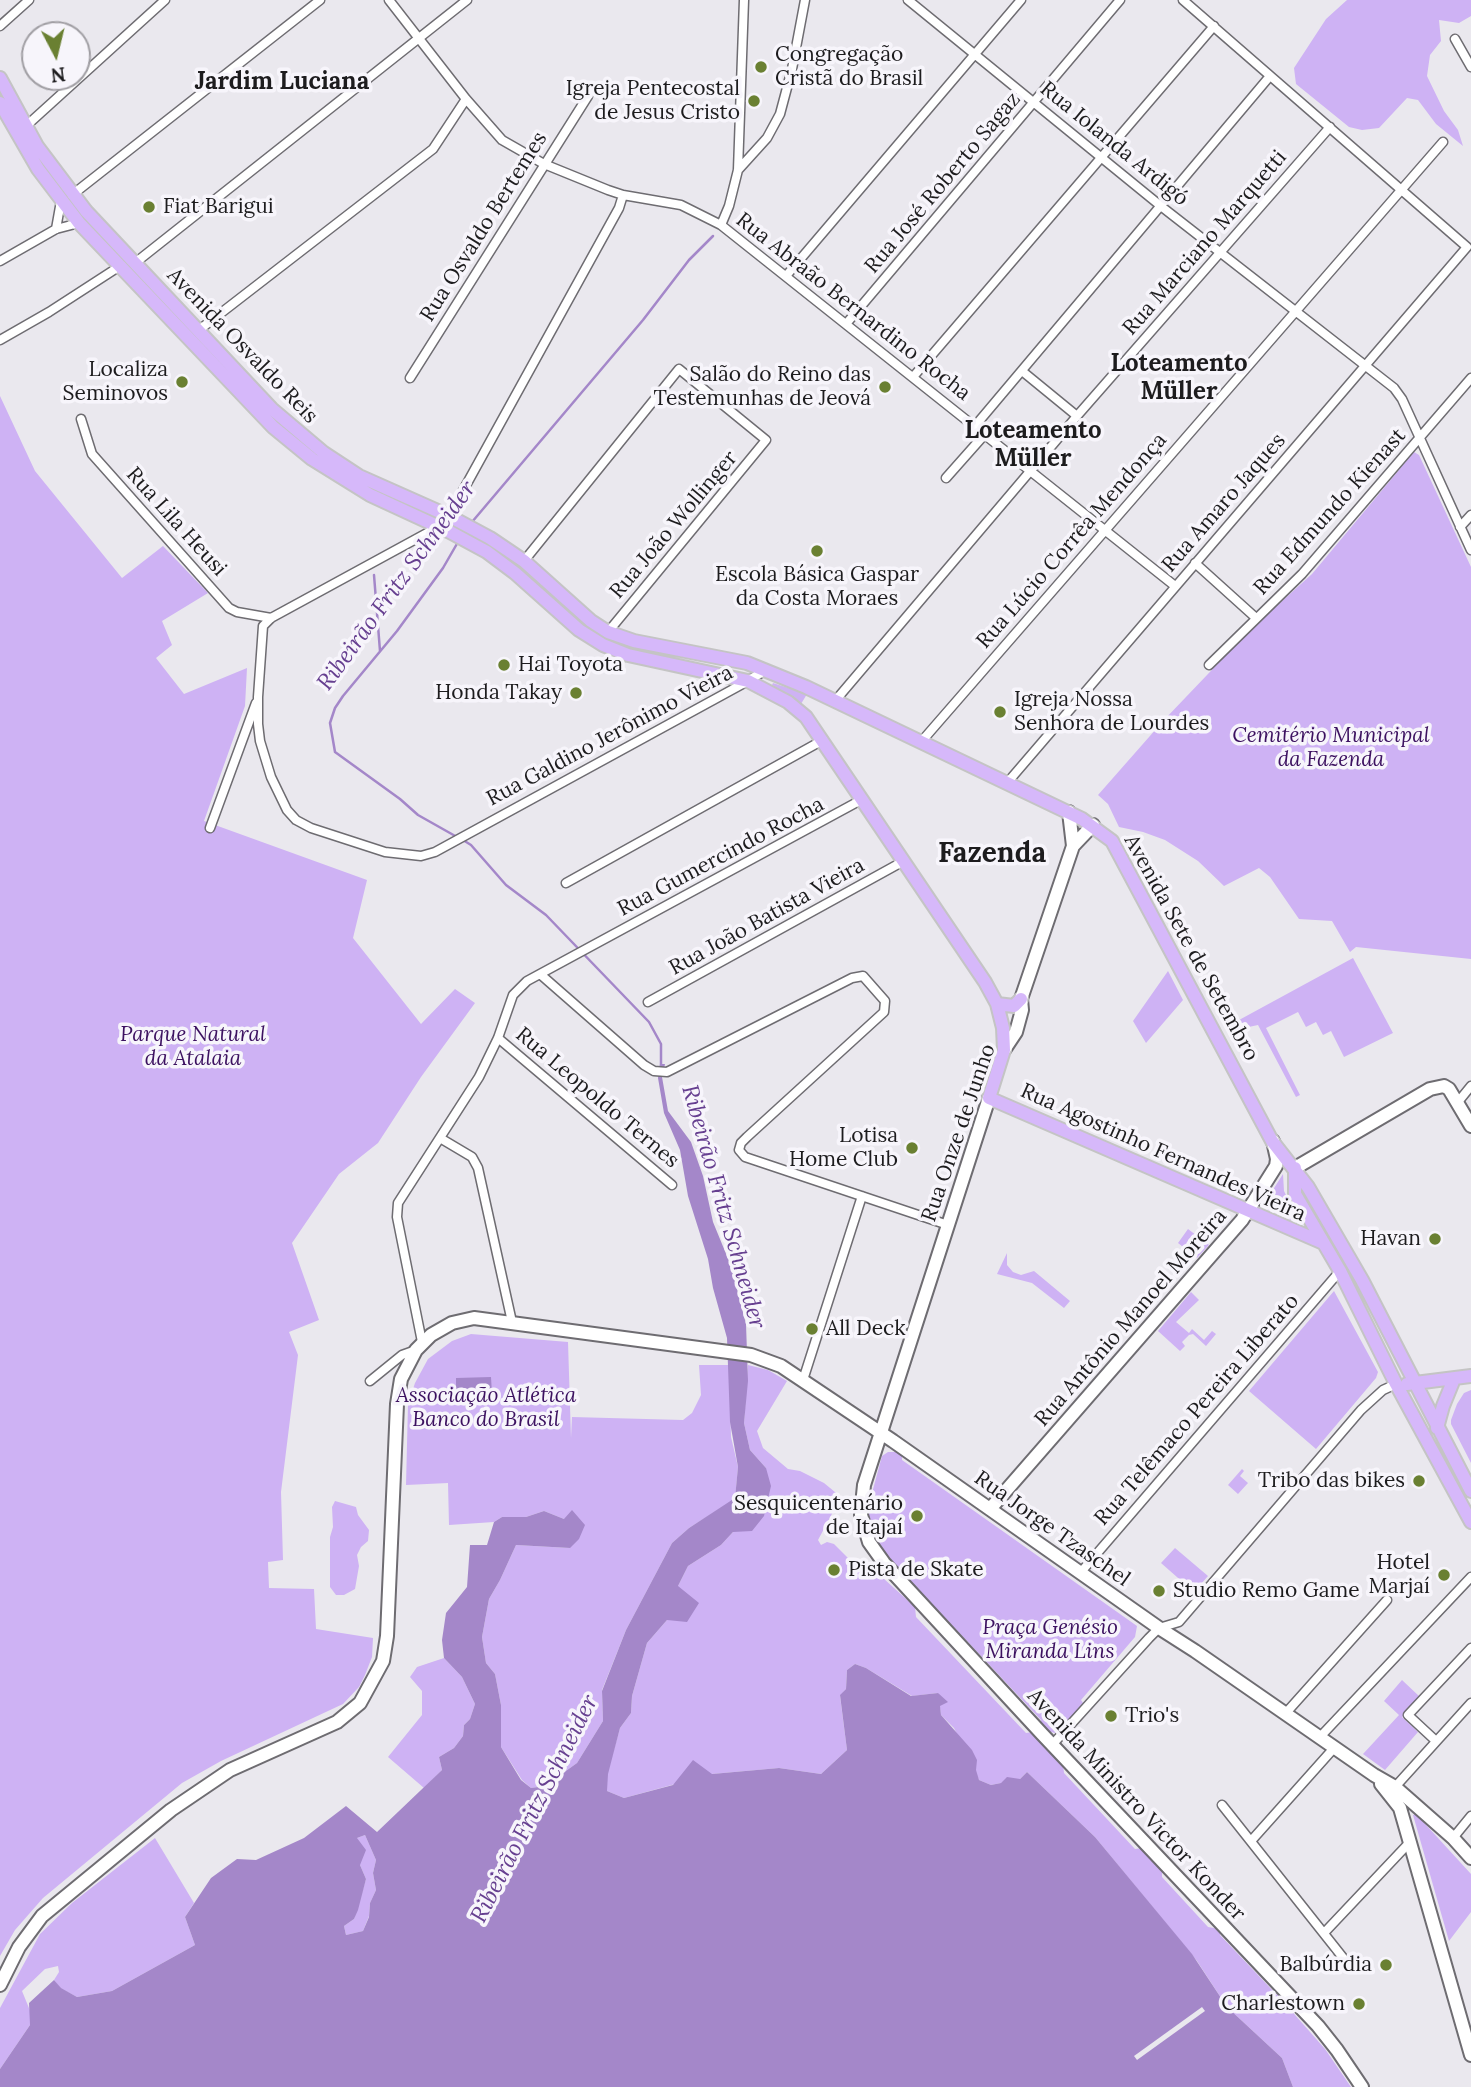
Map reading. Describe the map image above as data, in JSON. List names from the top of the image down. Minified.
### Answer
{"streets":{"main road":["Avenida Osvaldo Reis","Avenida Sete de Setembro","Rua Onze de Junho","Rua Agostinho Fernandes Vieira","Rua Antônio Manoel Moreira","Rua Jorge Tzaschel","Avenida Ministro Victor Konder"],"street":["Rua Iolanda Ardigó","Rua José Roberto Sagaz","Rua Osvaldo Bertemes","Rua Marciano Marquetti","Rua Abraão Bernardino Rocha","Rua Amaro Jaques","Rua Edmundo Kienast","Rua Lila Heusi","Rua João Wollinger","Rua Lúcio Corrêa Mendonça","Rua Galdino Jerônimo Vieira","Rua Gumercindo Rocha","Rua João Batista Vieira","Rua Leopoldo Ternes","Rua Telêmaco Pereira Liberato"]},"crossings":[["Rua Iolanda Ardigó","Rua José Roberto Sagaz"],["Rua Iolanda Ardigó","Rua Marciano Marquetti"],["Rua Iolanda Ardigó","Rua Amaro Jaques"],["Rua Iolanda Ardigó","Rua Edmundo Kienast"],["Rua Iolanda Ardigó","Rua Lúcio Corrêa Mendonça"],["Rua José Roberto Sagaz","Rua Abraão Bernardino Rocha"],["Rua Osvaldo Bertemes","Rua Abraão Bernardino Rocha"],["Rua Marciano Marquetti","Rua Abraão Bernardino Rocha"],["Rua Marciano Marquetti","Avenida Osvaldo Reis"],["Rua Marciano Marquetti","Avenida Sete de Setembro"],["Rua Abraão Bernardino Rocha","Rua Amaro Jaques"],["Rua Abraão Bernardino Rocha","Rua Lúcio Corrêa Mendonça"],["Avenida Osvaldo Reis","Rua João Wollinger"],["Avenida Osvaldo Reis","Rua Galdino Jerônimo Vieira"],["Avenida Osvaldo Reis","Rua Gumercindo Rocha"],["Avenida Osvaldo Reis","Rua João Batista Vieira"],["Avenida Osvaldo Reis","Avenida Sete de Setembro"],["Rua Amaro Jaques","Rua Lúcio Corrêa Mendonça"],["Rua Amaro Jaques","Avenida Sete de Setembro"],["Rua Lúcio Corrêa Mendonça","Avenida Sete de Setembro"],["Rua Gumercindo Rocha","Rua Leopoldo Ternes"],["Rua Gumercindo Rocha","Rua Jorge Tzaschel"],["Avenida Sete de Setembro","Rua Onze de Junho"],["Avenida Sete de Setembro","Rua Antônio Manoel Moreira"],["Rua Onze de Junho","Rua Agostinho Fernandes Vieira"],["Rua Onze de Junho","Rua Jorge Tzaschel"],["Rua Onze de Junho","Avenida Ministro Victor Konder"],["Rua Agostinho Fernandes Vieira","Rua Antônio Manoel Moreira"],["Rua Antônio Manoel Moreira","Rua Jorge Tzaschel"],["Rua Telêmaco Pereira Liberato","Rua Jorge Tzaschel"],["Rua Jorge Tzaschel","Avenida Ministro Victor Konder"]],"districts":["Jardim Luciana","Loteamento Müller","Loteamento Müller","Fazenda"],"water":["Ribeirão Fritz Schneider"],"parks":["Cemitério Municipal da Fazenda","Parque Natural da Atalaia","Associação Atlética Banco do Brasil","Praça Genésio Miranda Lins"],"places":["Congregação Cristã do Brasil","Igreja Pentecostal de Jesus Cristo","Fiat Barigui","Localiza Seminovos","Salão do Reino das Testemunhas de Jeová","Escola Básica Gaspar da Costa Moraes","Hai Toyota","Honda Takay","Igreja Nossa Senhora de Lourdes","Lotisa Home Club","Havan","All Deck","Tribo das bikes","Sesquicentenário de Itajaí","Pista de Skate","Hotel Marjaí","Studio Remo Game","Trio's","Balbúrdia","Charlestown"],"north":"bottom"}
